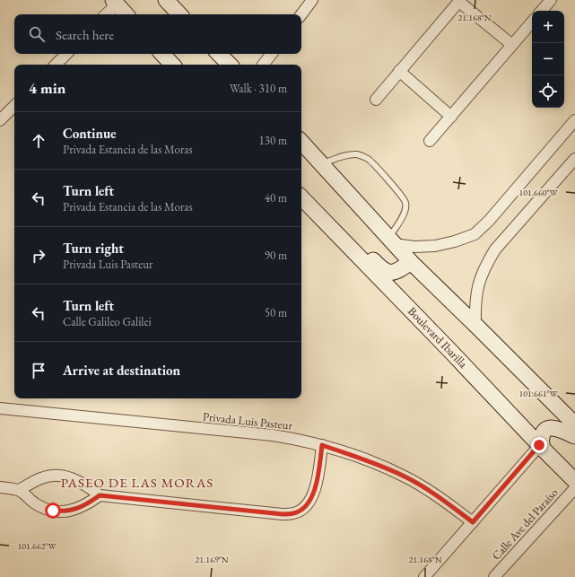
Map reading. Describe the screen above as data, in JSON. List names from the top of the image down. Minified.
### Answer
{"streets":{"main road":["Boulevard Ibarilla"],"street":["Privada Luis Pasteur","Calle Ave del Paraíso"]},"districts":["PASEO DE LAS MORAS"],"page":{"map_buttons":["+","−"],"search":"Search here","heading":["4 min","Walk · 310 m"],"list":[["Continue","Privada Estancia de las Moras","130 m"],["Turn left","Privada Estancia de las Moras","40 m"],["Turn right","Privada Luis Pasteur","90 m"],["Turn left","Calle Galileo Galilei","50 m"],"Arrive at destination"]},"coordinates":["21.168°N","101.660°W","101.661°W","101.662°W","21.169°N"]}
